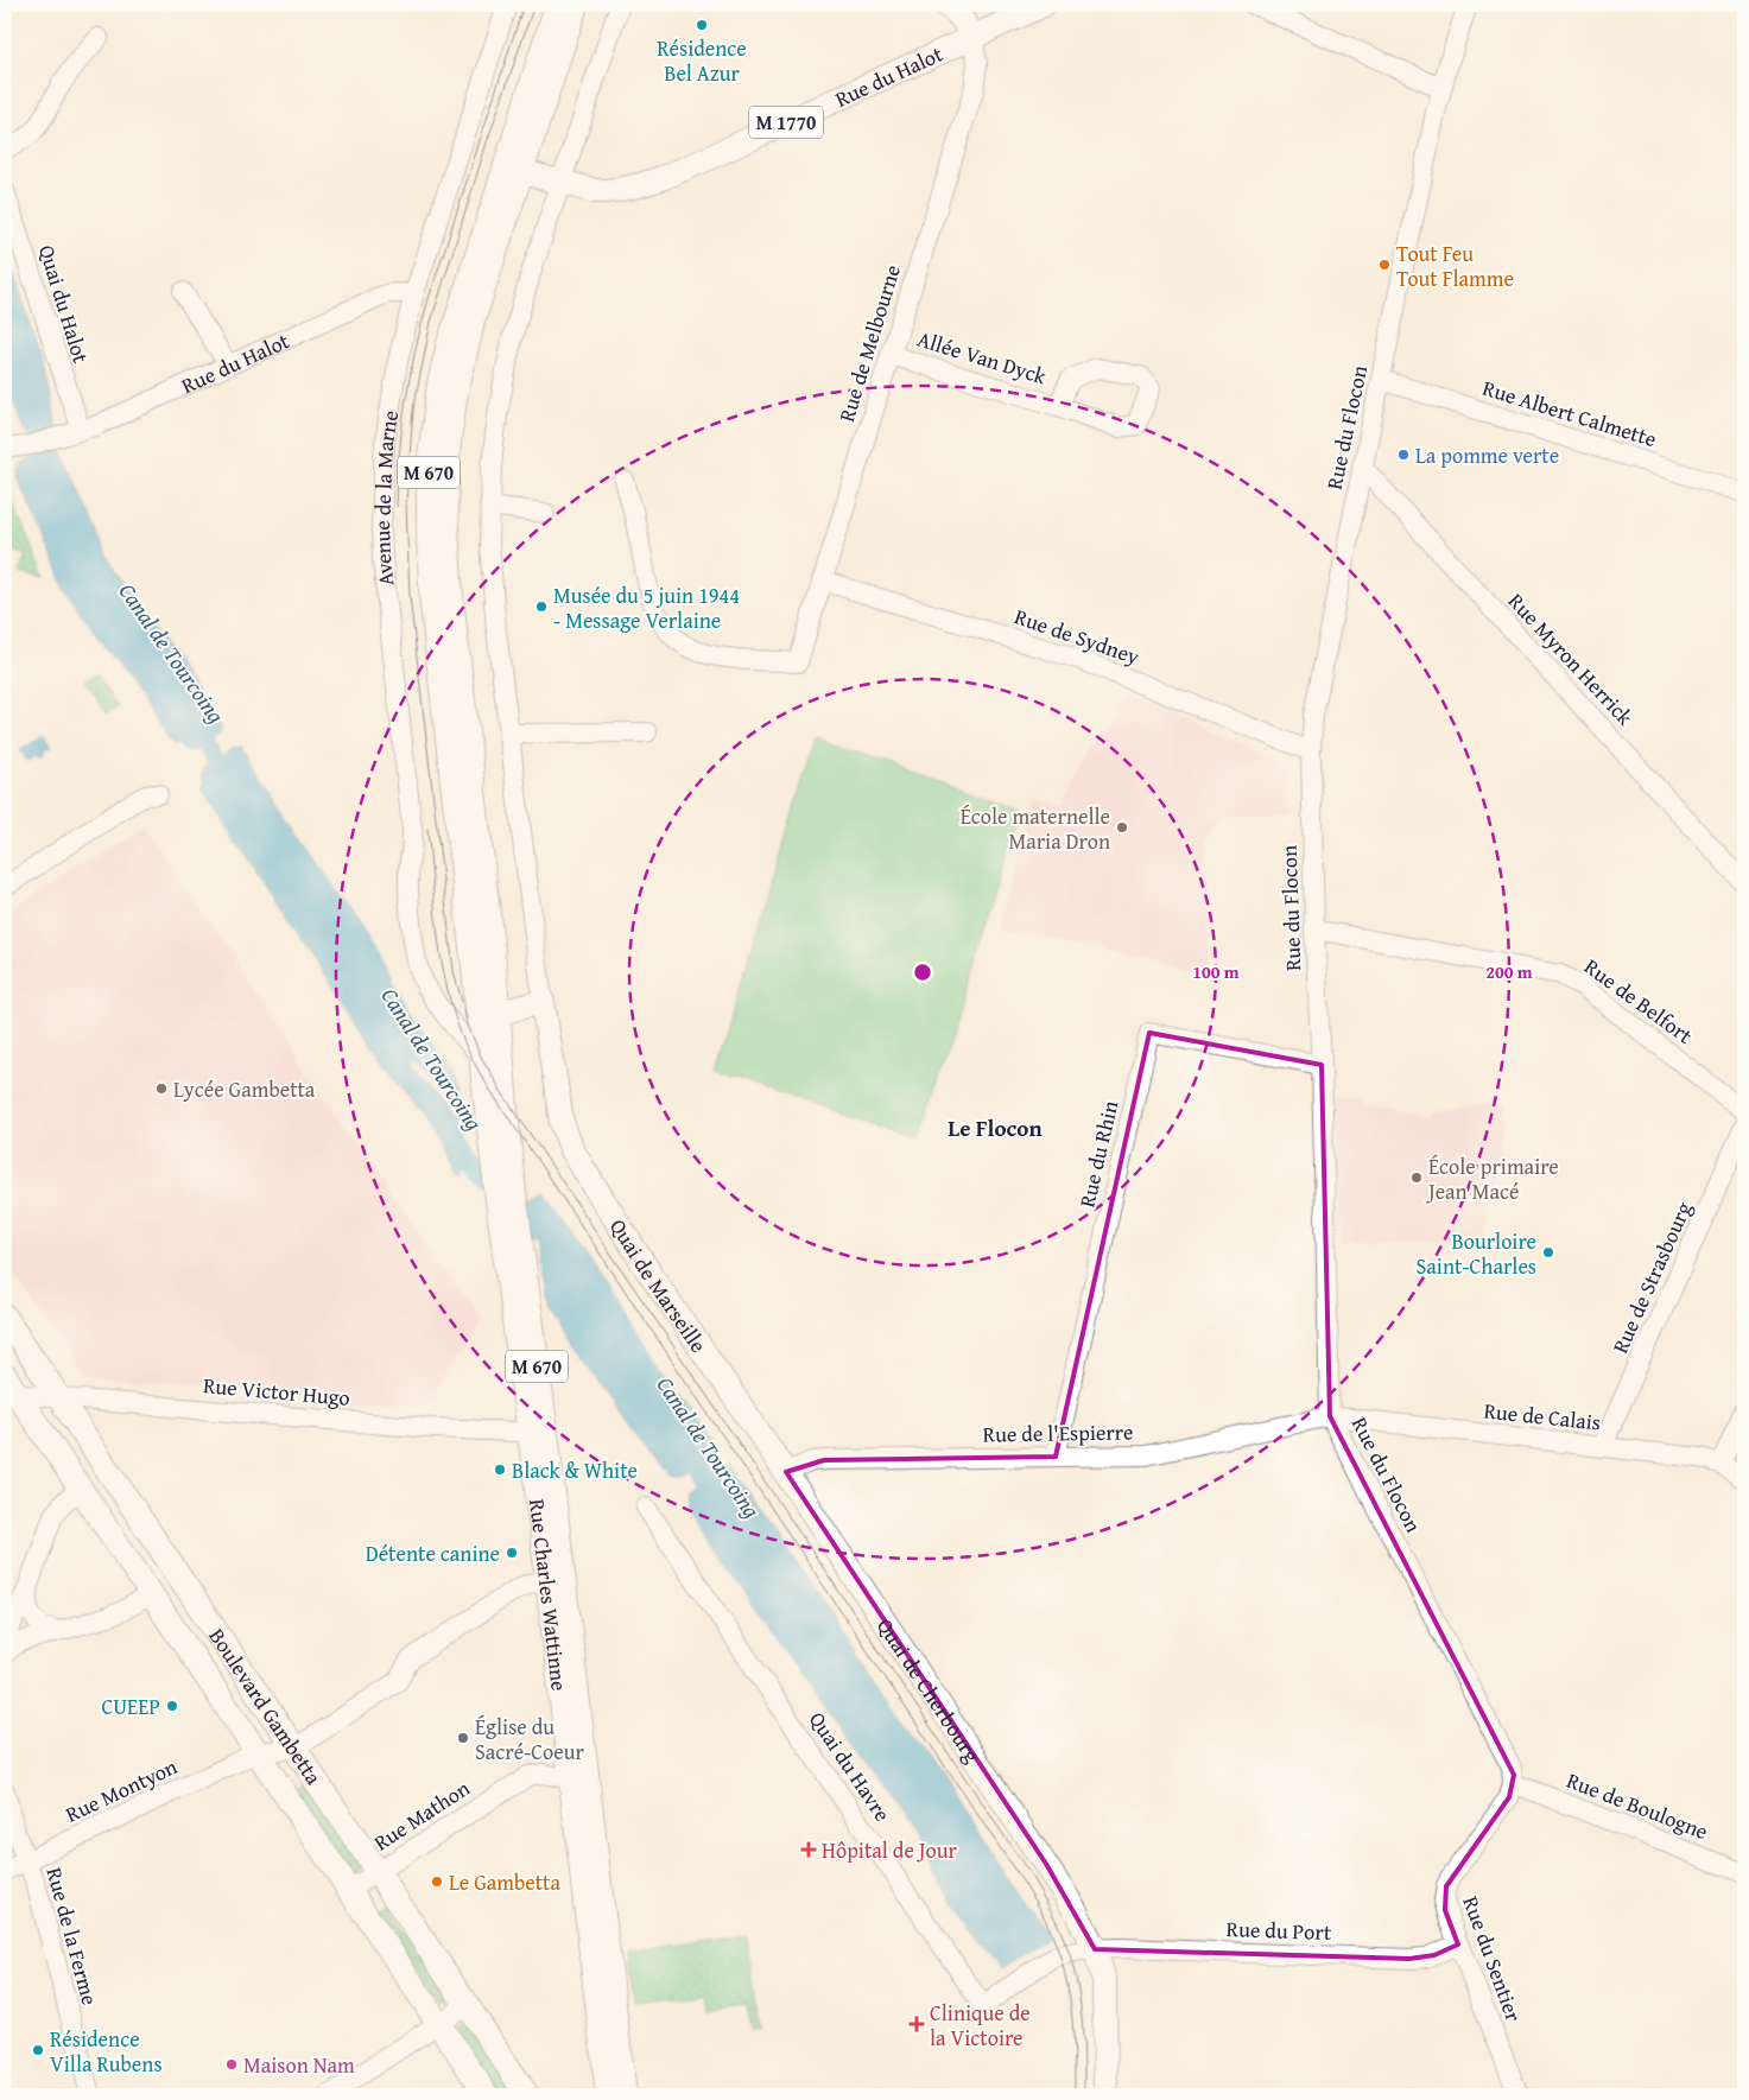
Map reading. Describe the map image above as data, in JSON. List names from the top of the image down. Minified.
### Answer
{"streets":{"main road":["Rue du Halot","M 1770","M 670","Avenue de la Marne","Quai de Marseille","Rue Charles Wattinne","Quai de Cherbourg","Boulevard Gambetta"],"street":["Quai du Halot","Rue de Melbourne","Allée Van Dyck","Rue Albert Calmette","Rue du Flocon","Rue de Sydney","Rue Myron Herrick","Rue de Belfort","Rue du Rhin","Rue de Strasbourg","Rue Victor Hugo","Rue de Calais","Rue de l'Espierre","Quai du Havre","Rue Montyon","Rue de Boulogne","Rue Mathon","Rue du Port","Rue de la Ferme","Rue du Sentier"]},"crossings":[["Rue du Halot","Quai du Halot"],["Rue du Halot","Rue de Melbourne"],["Rue du Halot","Avenue de la Marne"],["Rue de Melbourne","Allée Van Dyck"],["Rue de Melbourne","Rue de Sydney"],["Rue Albert Calmette","Rue du Flocon"],["Rue du Flocon","Rue de Sydney"],["Rue du Flocon","Rue Myron Herrick"],["Rue du Flocon","Rue de Belfort"],["Rue du Flocon","Rue du Rhin"],["Rue du Flocon","Rue de Calais"],["Rue du Flocon","Rue de l'Espierre"],["Rue du Flocon","Rue de Boulogne"],["Rue du Flocon","Rue du Sentier"],["Avenue de la Marne","Rue Charles Wattinne"],["Rue du Rhin","Rue de l'Espierre"],["Rue de Strasbourg","Rue de Calais"],["Quai de Marseille","Quai de Cherbourg"],["Rue Victor Hugo","Rue Charles Wattinne"],["Rue Victor Hugo","Boulevard Gambetta"],["Rue de Calais","Rue de l'Espierre"],["Rue de l'Espierre","Quai de Cherbourg"],["Rue Charles Wattinne","Rue Mathon"],["Quai de Cherbourg","Quai du Havre"],["Quai de Cherbourg","Rue du Port"],["Boulevard Gambetta","Rue Montyon"],["Boulevard Gambetta","Rue Mathon"],["Quai du Havre","Rue du Port"],["Rue Montyon","Rue de la Ferme"],["Rue de Boulogne","Rue du Sentier"],["Rue du Port","Rue du Sentier"]],"districts":["Le Flocon"],"water":["Canal de Tourcoing"],"places":{"other":["Résidence Bel Azur","Tout Feu Tout Flamme","La pomme verte","Musée du 5 juin 1944 - Message Verlaine","École maternelle Maria Dron","Lycée Gambetta","École primaire Jean Macé","Bourloire Saint-Charles","Black & White","Détente canine","CUEEP","Église du Sacré-Coeur","Le Gambetta","Résidence Villa Rubens","Maison Nam"],"health":["Hôpital de Jour","Clinique de la Victoire"]},"rings":["100 m","200 m"]}
